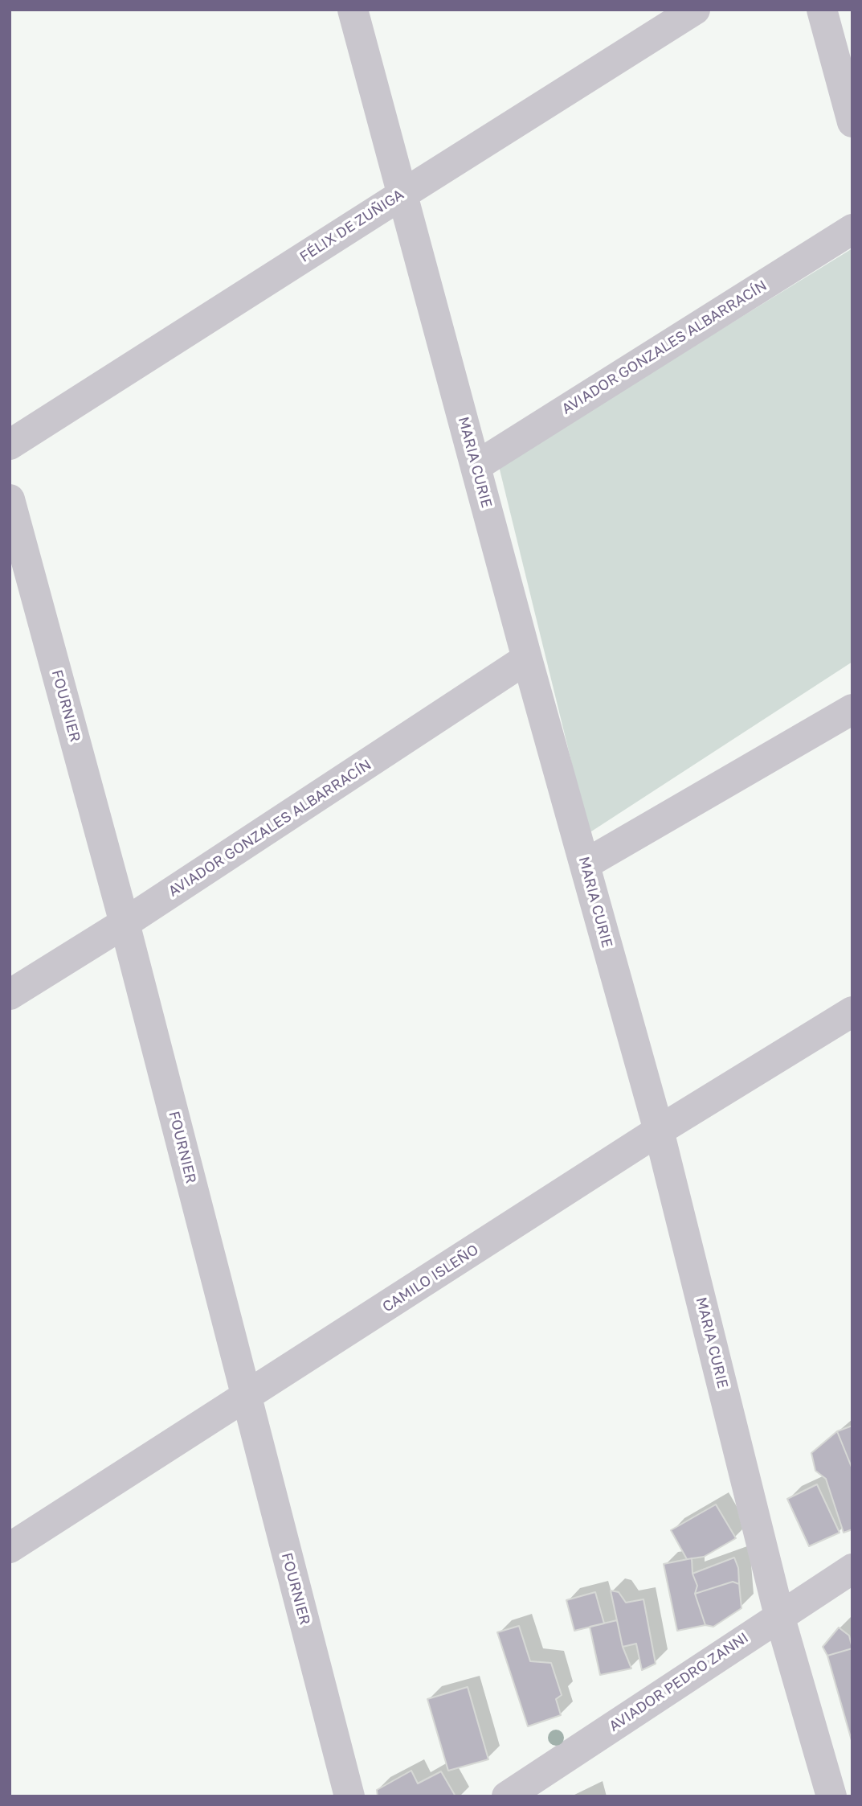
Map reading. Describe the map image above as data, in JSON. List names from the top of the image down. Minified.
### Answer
{"streets":{"street":["FÉLIX DE ZUÑIGA","AVIADOR GONZALES ALBARRACÍN","MARIA CURIE","FOURNIER","CAMILO ISLEÑO","AVIADOR PEDRO ZANNI"]},"crossings":[["FÉLIX DE ZUÑIGA","MARIA CURIE"],["AVIADOR GONZALES ALBARRACÍN","MARIA CURIE"],["AVIADOR GONZALES ALBARRACÍN","FOURNIER"],["MARIA CURIE","CAMILO ISLEÑO"],["MARIA CURIE","AVIADOR PEDRO ZANNI"],["FOURNIER","CAMILO ISLEÑO"]]}
